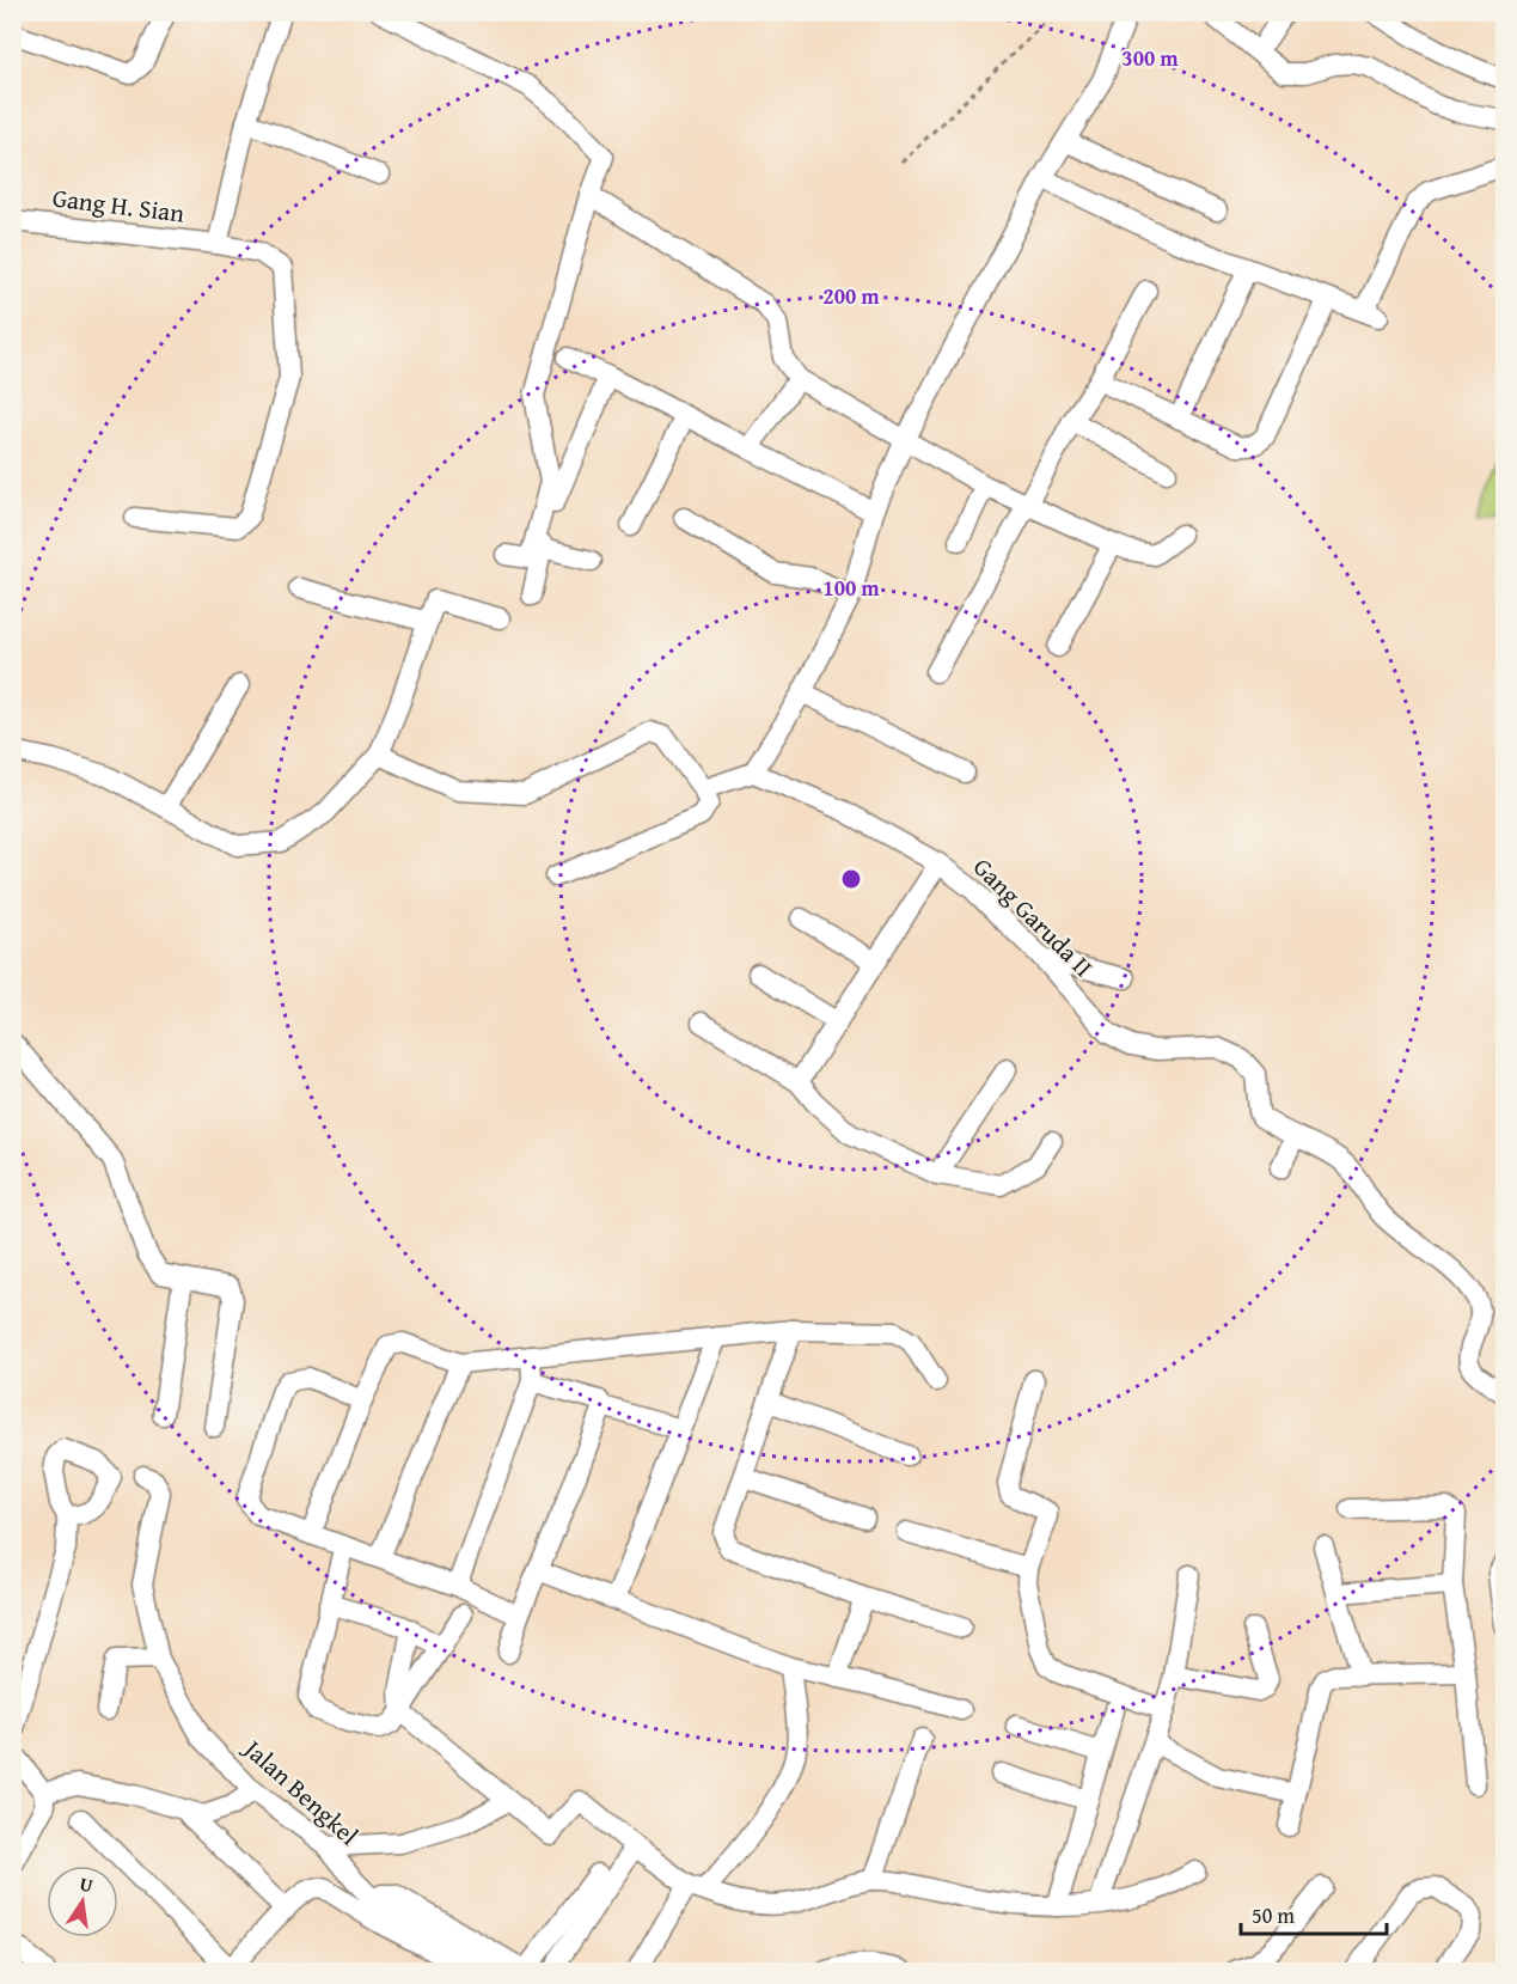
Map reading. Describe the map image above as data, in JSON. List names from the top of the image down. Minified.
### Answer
{"streets":{"street":["Gang H. Sian","Gang Garuda II","Jalan Bengkel"]},"scale_bar":"50 m","north":"top","rings":["300 m","200 m","100 m"]}
